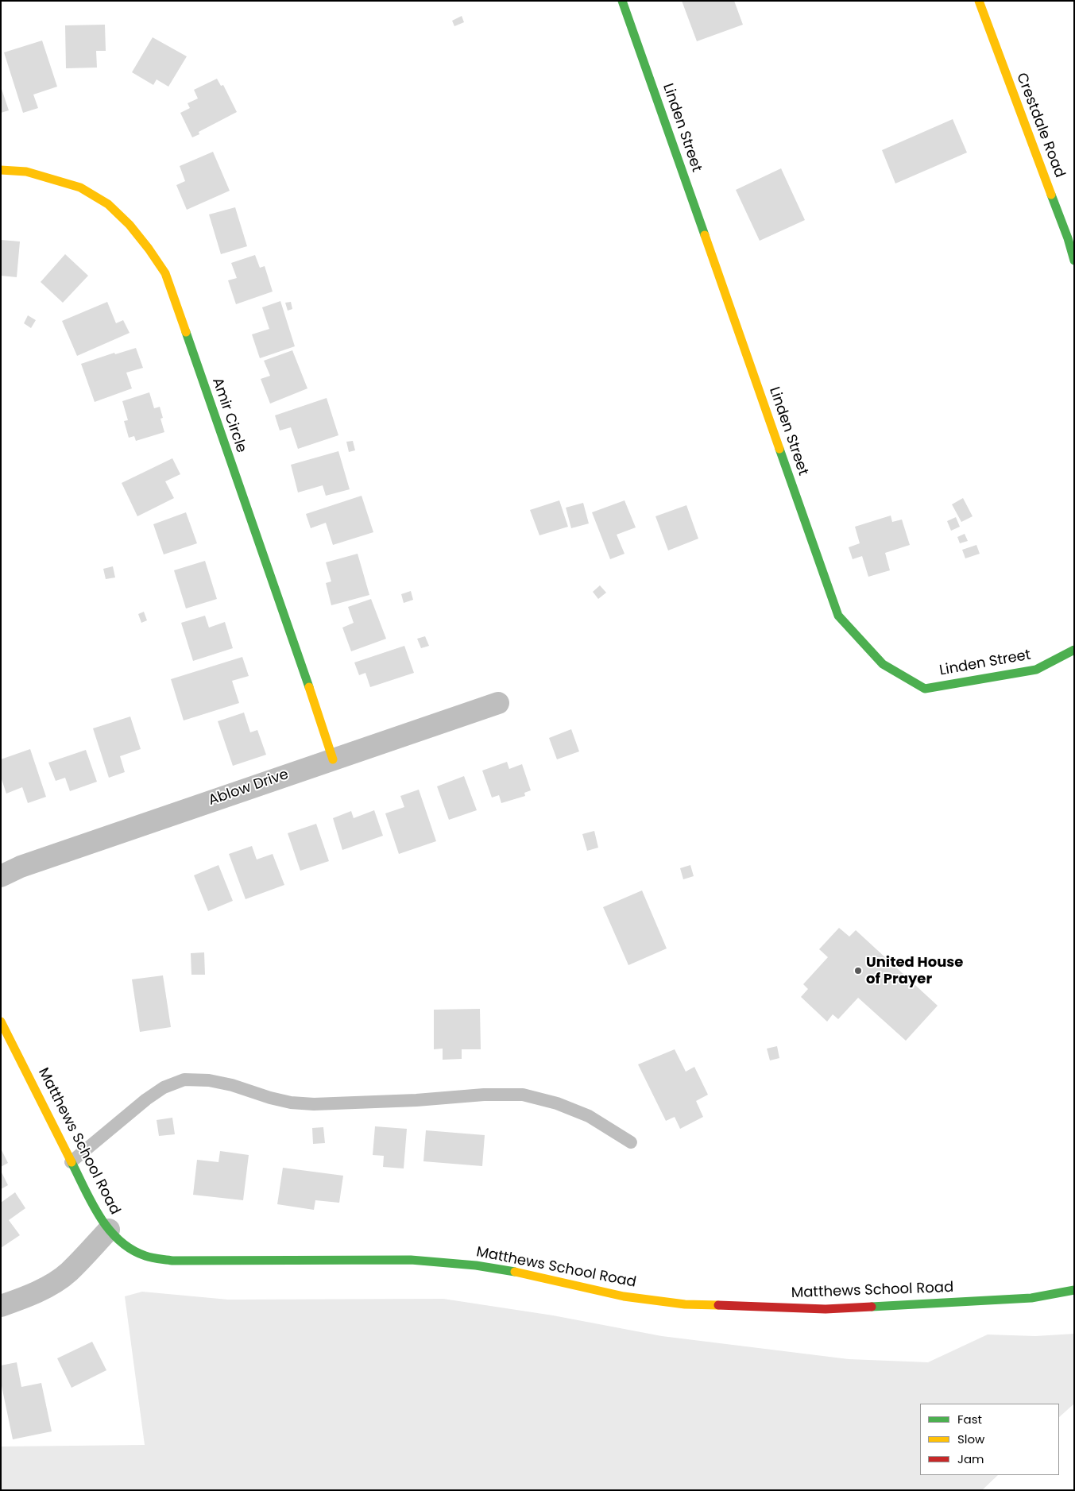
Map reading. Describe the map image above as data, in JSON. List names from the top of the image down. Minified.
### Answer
{"streets":{"street":["Crestdale Road","Linden Street","Amir Circle","Ablow Drive","Matthews School Road"]},"crossings":[["Amir Circle","Ablow Drive"]],"places":["United House of Prayer"],"legend":["Fast","Slow","Jam"]}
